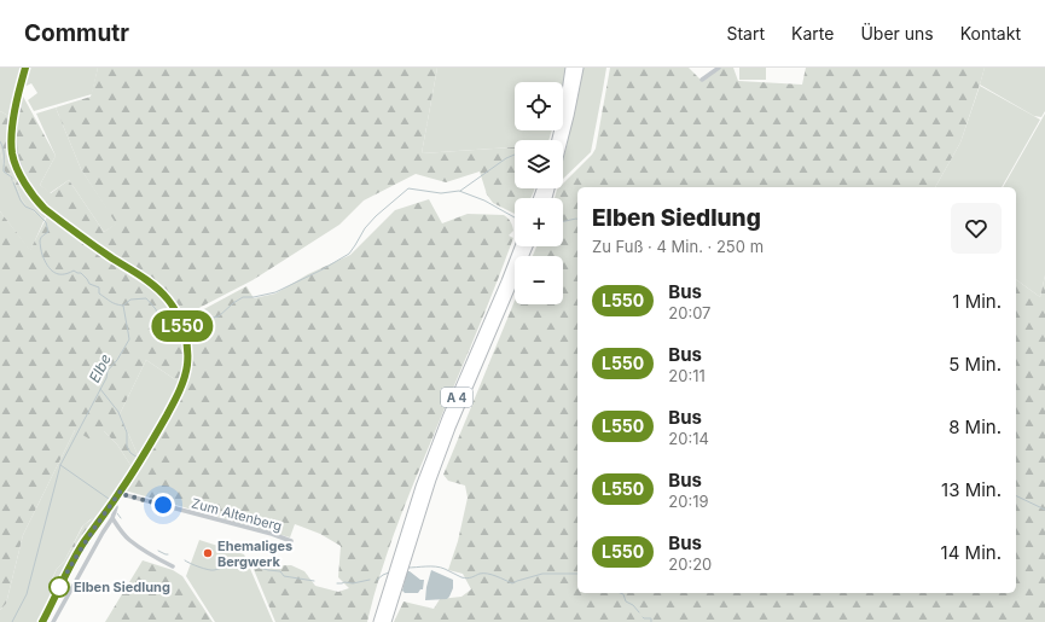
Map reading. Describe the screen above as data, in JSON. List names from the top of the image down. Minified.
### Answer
{"streets":{"highway":["A 4"],"street":["Zum Altenberg"]},"water":["Elbe"],"places":["Ehemaliges Bergwerk","Elben Siedlung"],"lines":["bus line L550"],"page":{"header":"Commutr","nav":["Start","Karte","Über uns","Kontakt"],"on_map":"L550","map_buttons":["+","−"],"heading":["Elben Siedlung","Zu Fuß · 4 Min. · 250 m"],"list":[{"mark":"L550","name":"Bus","note":"20:07","value":"1 Min."},{"mark":"L550","name":"Bus","note":"20:11","value":"5 Min."},{"mark":"L550","name":"Bus","note":"20:14","value":"8 Min."},{"mark":"L550","name":"Bus","note":"20:19","value":"13 Min."},{"mark":"L550","name":"Bus","note":"20:20","value":"14 Min."}]}}
